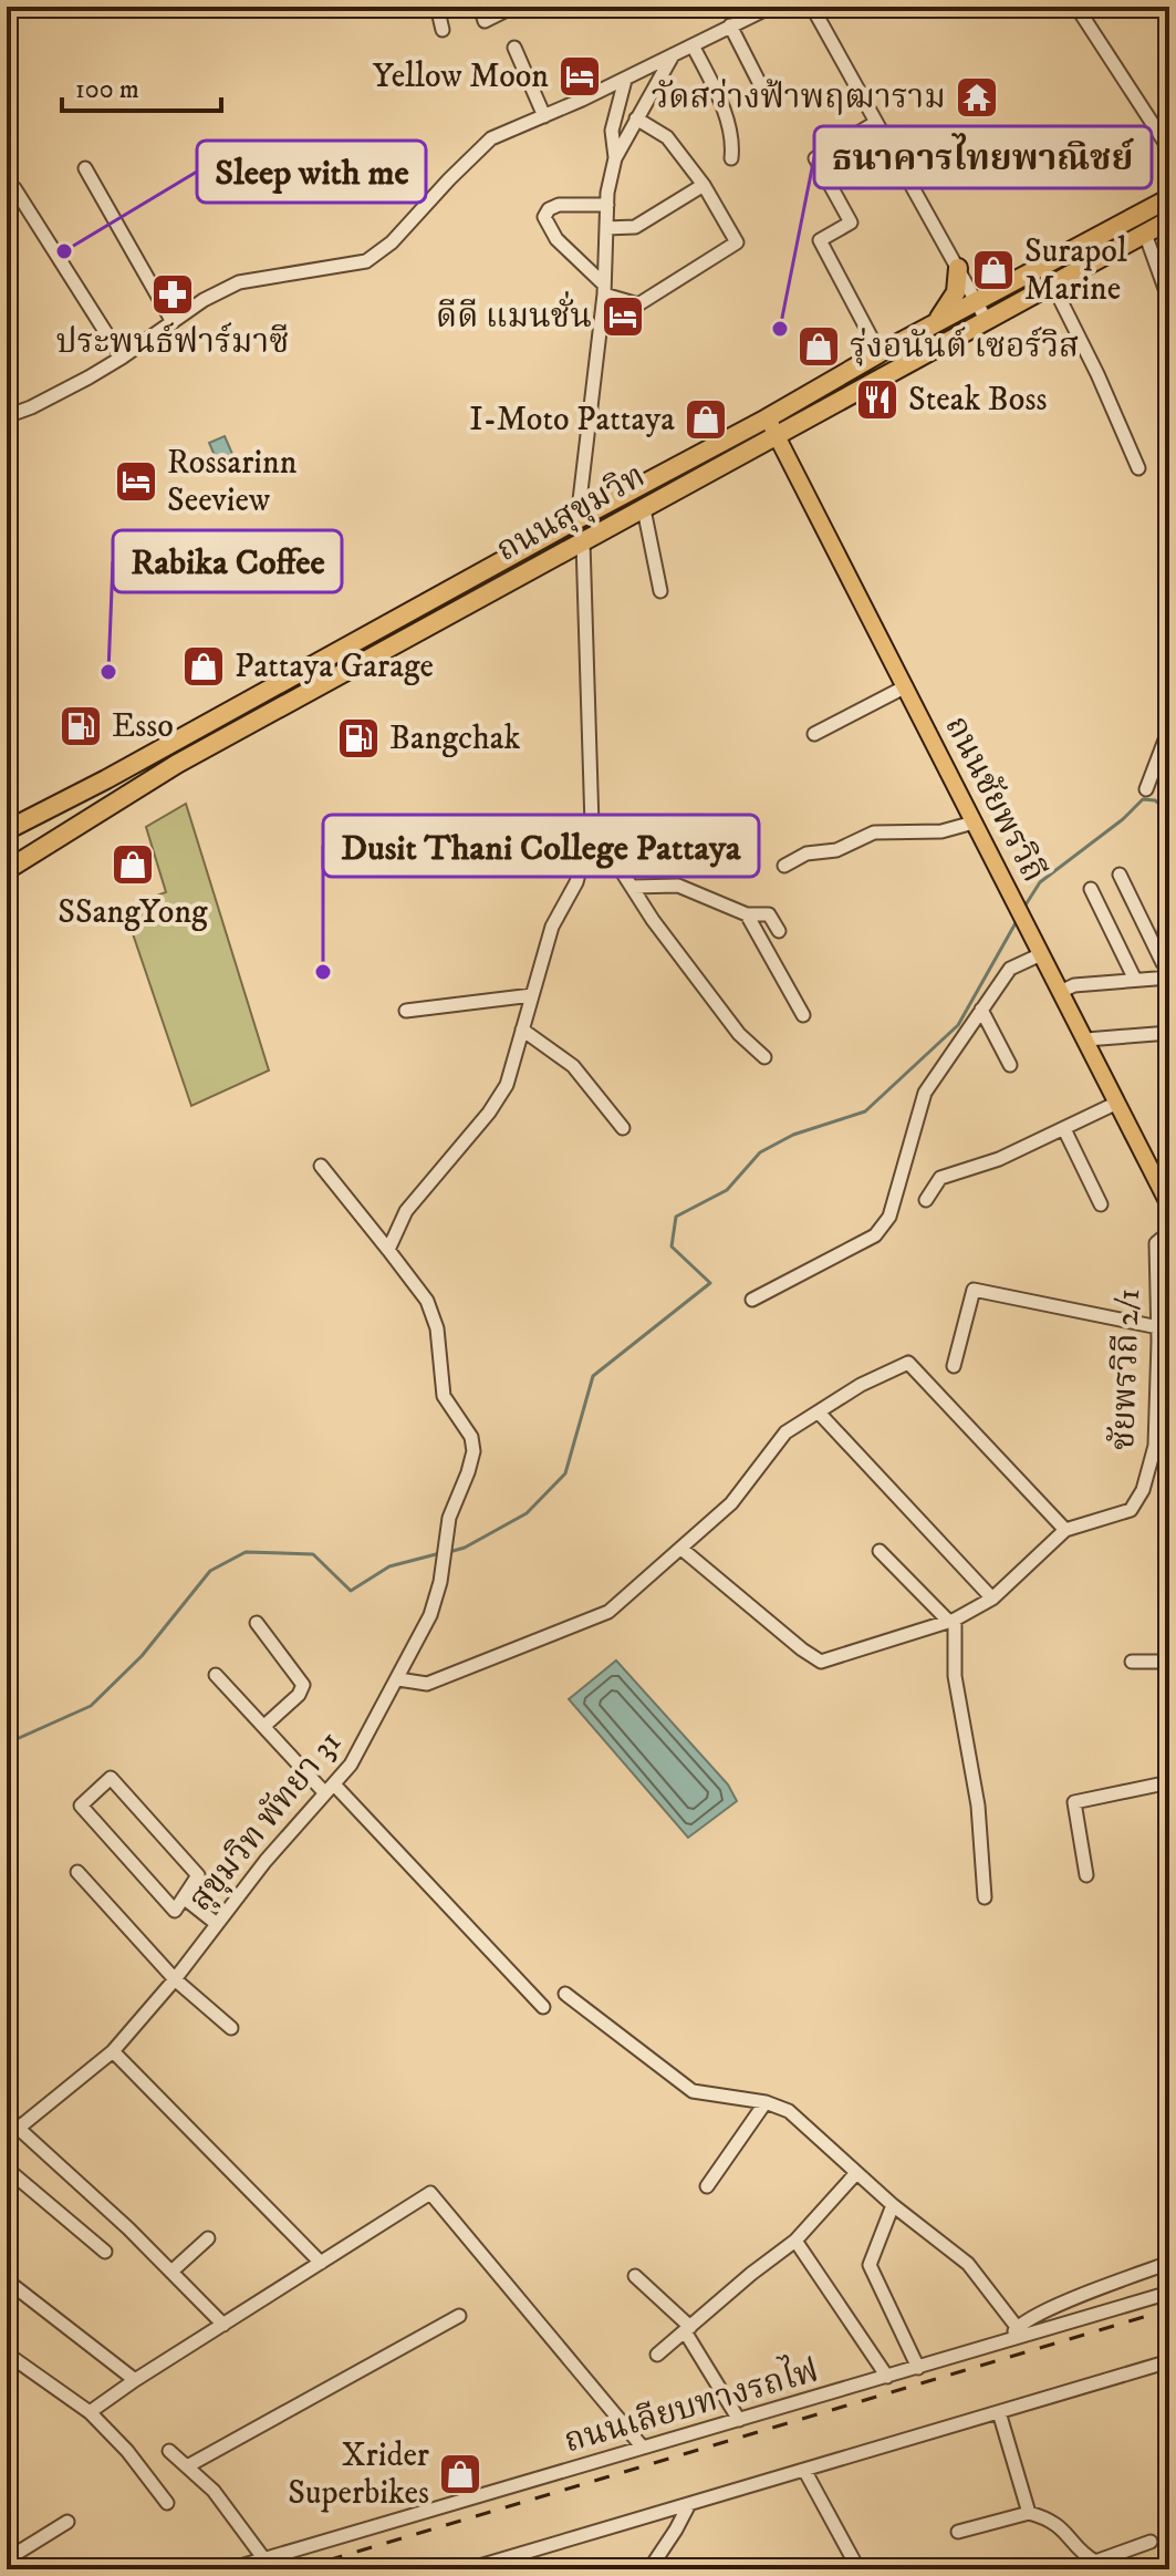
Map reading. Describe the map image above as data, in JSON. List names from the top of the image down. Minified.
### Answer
{"streets":{"highway":["ถนนสุขุมวิท"],"main road":["ถนนชัยพรวิถี"],"street":["ชัยพรวิถี 2/1","สุขุมวิท พัทยา 31","ถนนเลียบทางรถไฟ"]},"crossings":[["ถนนสุขุมวิท","ถนนชัยพรวิถี"]],"places":{"hotel":["Yellow Moon","ดีดี แมนชั่น","Rossarinn Seeview"],"temple":["วัดสว่างฟ้าพฤฒาราม"],"other":["Sleep with me","ธนาคารไทยพาณิชย์","Rabika Coffee","Dusit Thani College Pattaya"],"shop":["Surapol Marine","รุ่งอนันต์ เซอร์วิส","I-Moto Pattaya","Pattaya Garage","SSangYong","Xrider Superbikes"],"pharmacy":["ประพนธ์ฟาร์มาซี"],"restaurant":["Steak Boss"],"fuel station":["Esso","Bangchak"]},"scale_bar":"100 m"}
